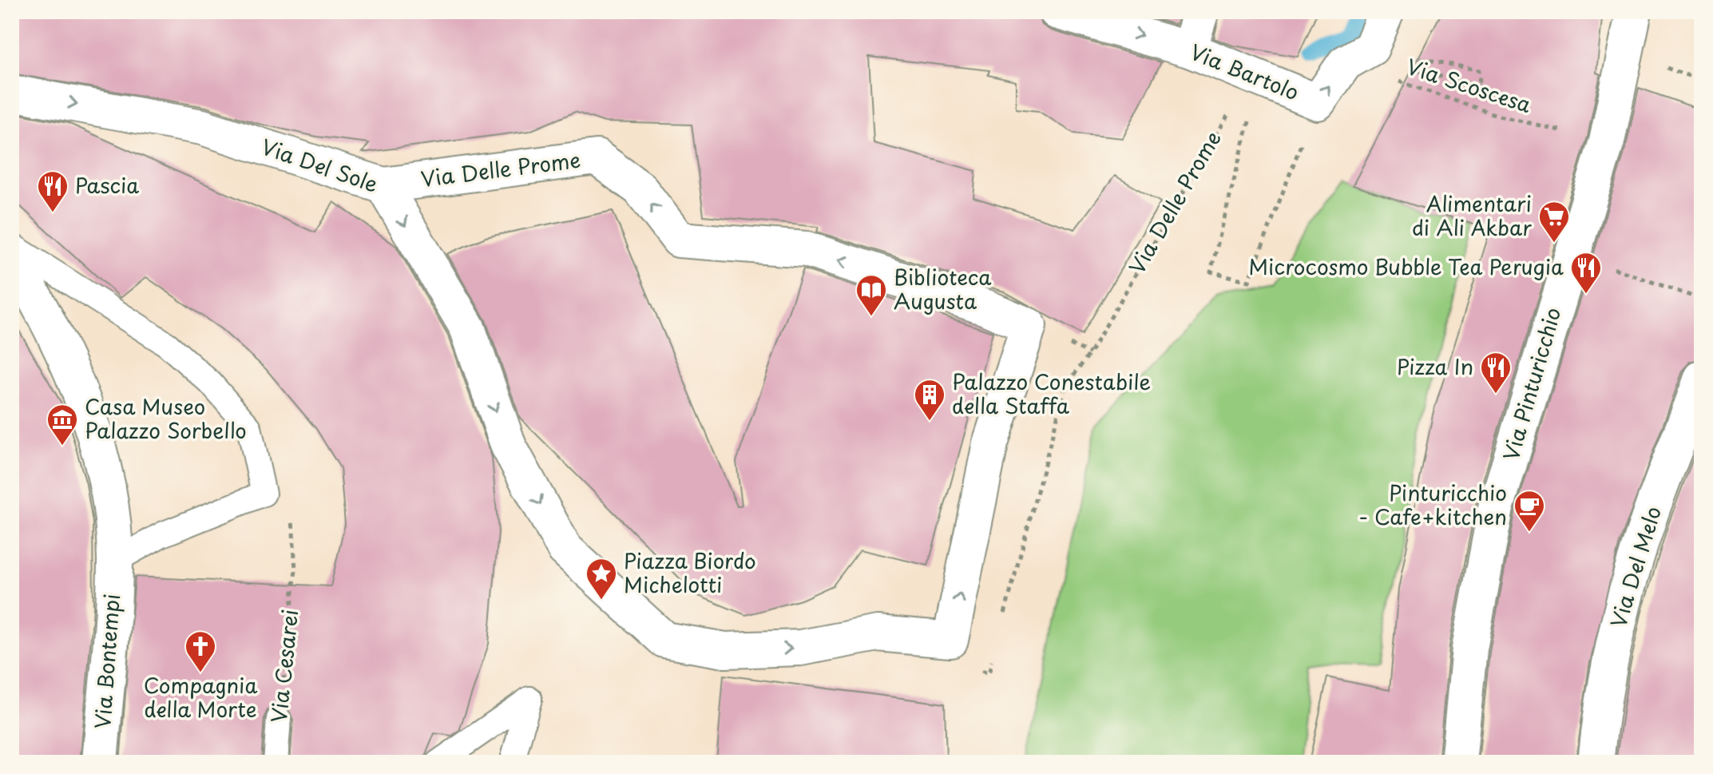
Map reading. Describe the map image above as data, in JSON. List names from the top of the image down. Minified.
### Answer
{"streets":{"street":["Via Bartolo","Via Del Sole","Via Delle Prome","Via Pinturicchio","Via Del Melo","Via Bontempi"],"lane":["Via Cesarei"],"path":["Via Scoscesa"]},"crossings":[["Via Bartolo","Via Scoscesa"],["Via Bartolo","Via Delle Prome"],["Via Scoscesa","Via Pinturicchio"],["Via Del Sole","Via Delle Prome"]],"one_way":["Via Bartolo","Via Del Sole"],"places":{"restaurant":["Pascia","Microcosmo Bubble Tea Perugia","Pizza In"],"supermarket":["Alimentari di Ali Akbar"],"library":["Biblioteca Augusta"],"building":["Palazzo Conestabile della Staffa"],"museum":["Casa Museo Palazzo Sorbello"],"cafe":["Pinturicchio - Cafe+kitchen"],"place":["Piazza Biordo Michelotti"],"church":["Compagnia della Morte"]}}
